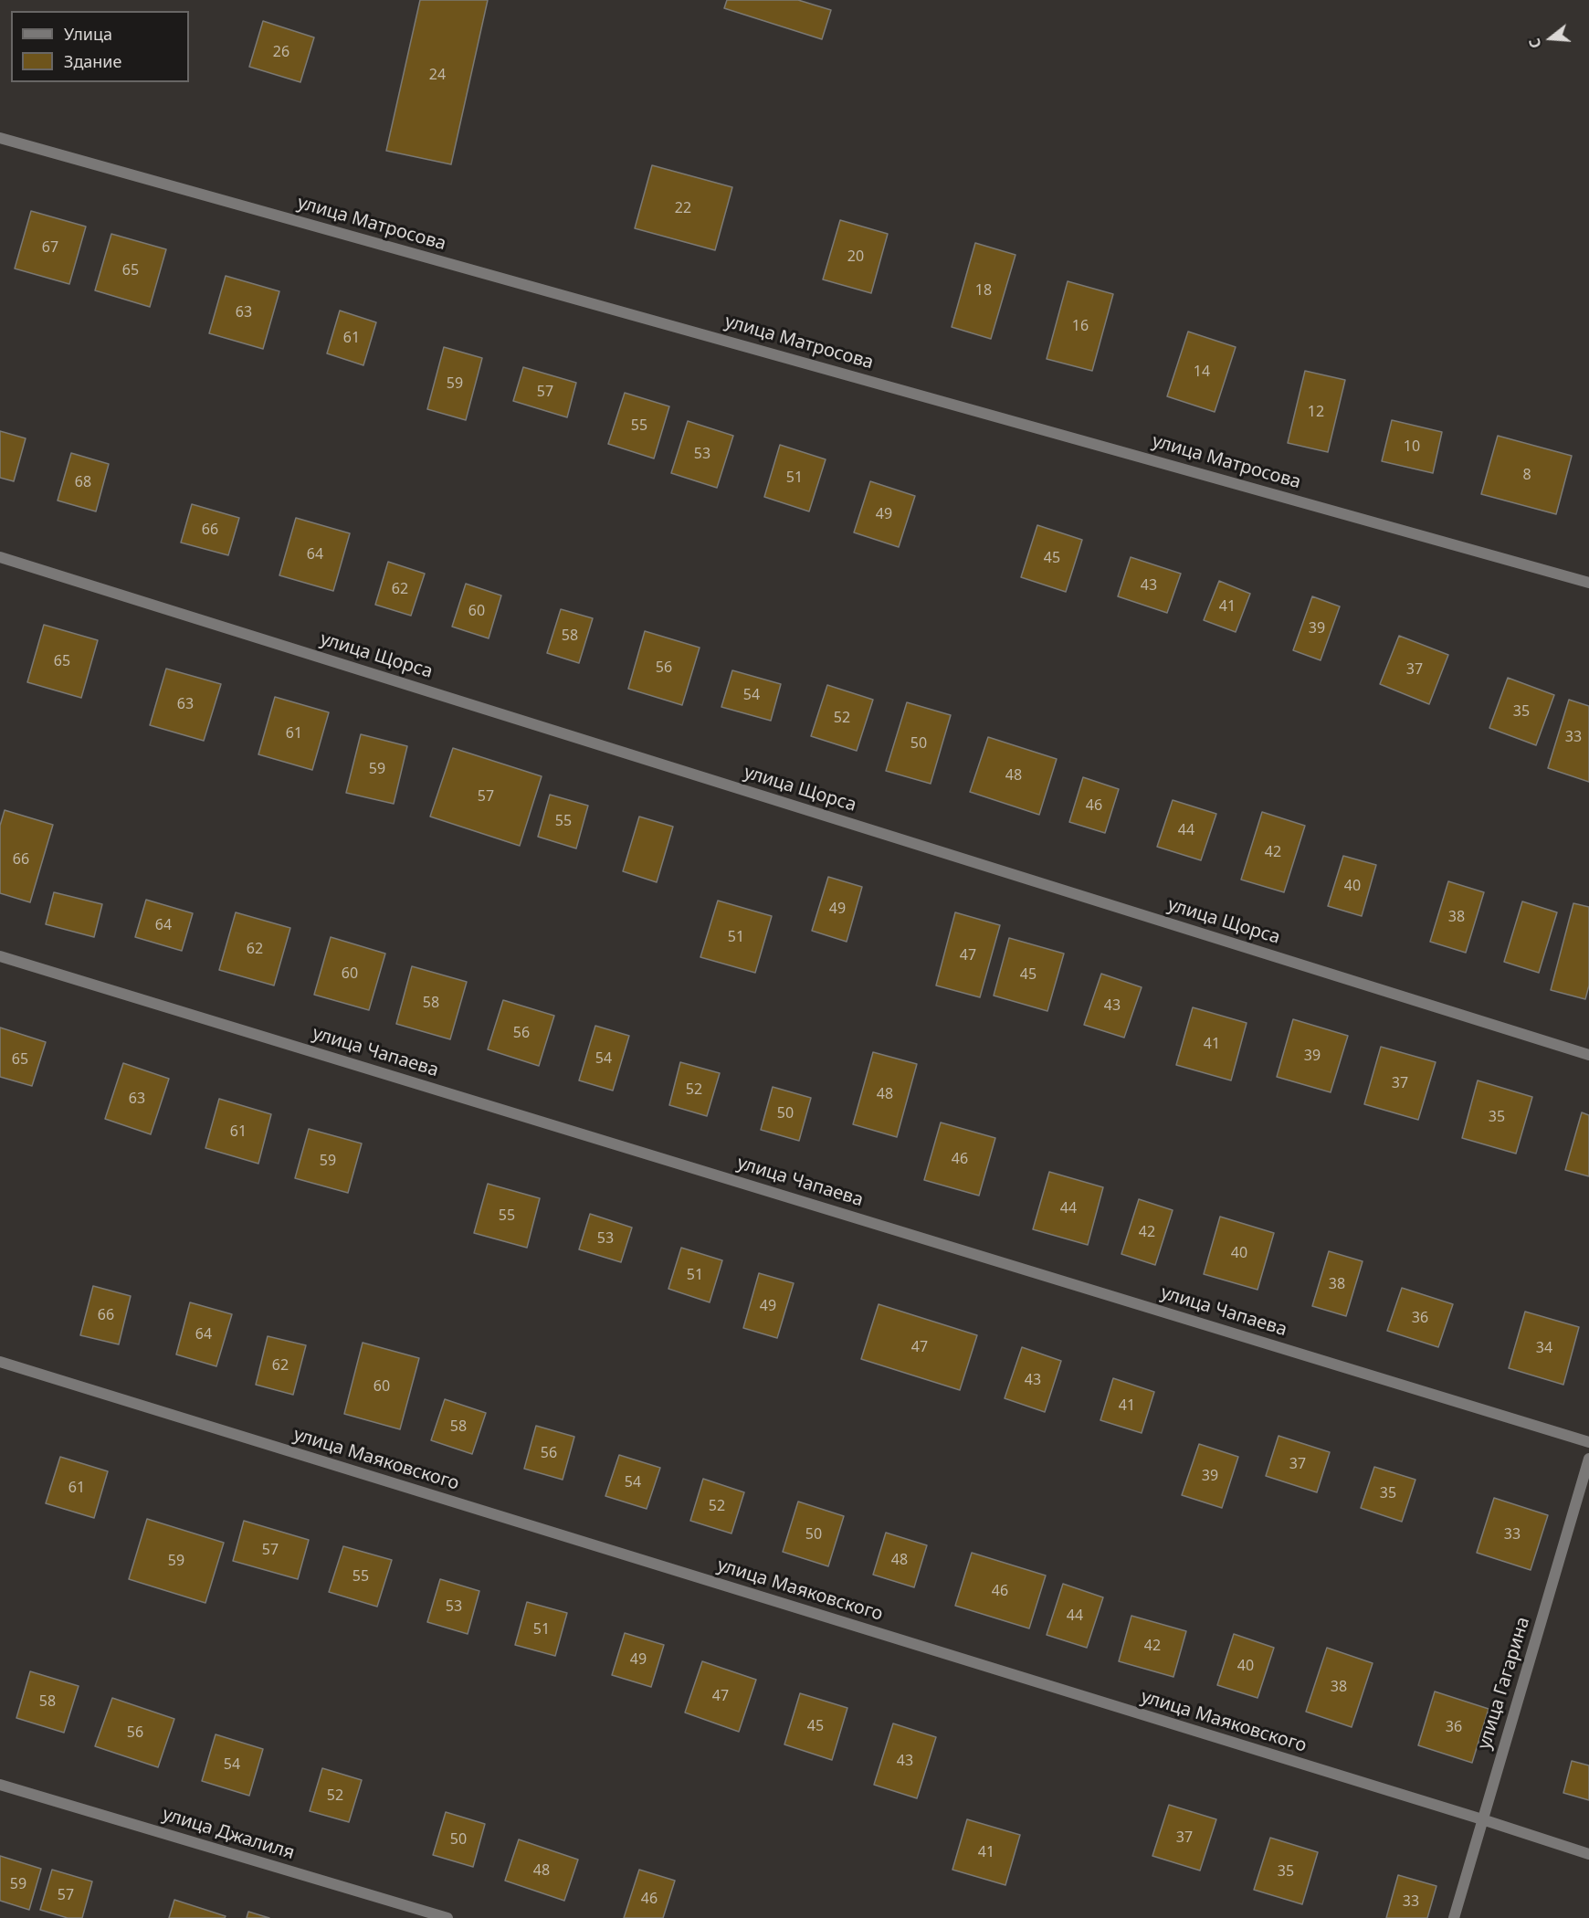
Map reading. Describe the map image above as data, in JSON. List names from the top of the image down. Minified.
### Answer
{"streets":{"street":["улица Матросова","улица Щорса","улица Чапаева","улица Маяковского","улица Гагарина","улица Джалиля"]},"crossings":[["улица Маяковского","улица Гагарина"]],"house_numbers":["26","24","22","67","20","65","18","63","16","61","14","59","57","12","55","10","53","8","51","68","49","66","64","45","43","62","41","60","39","58","65","56","37","54","63","35","52","61","33","50","59","48","57","46","55","44","42","66","40","49","38","64","51","62","47","60","45","58","43","56","41","39","54","65","37","52","48","63","50","35","61","46","59","44","55","42","53","40","51","38","49","66","36","64","47","34","62","43","60","41","58","56","37","39","54","61","35","52","50","33","57","48","59","55","46","53","44","51","42","49","40","38","47","58","45","36","56","43","54","52","37","50","41","48","35","59","57","46","33"],"legend":["Улица","Здание"],"north":"left"}
